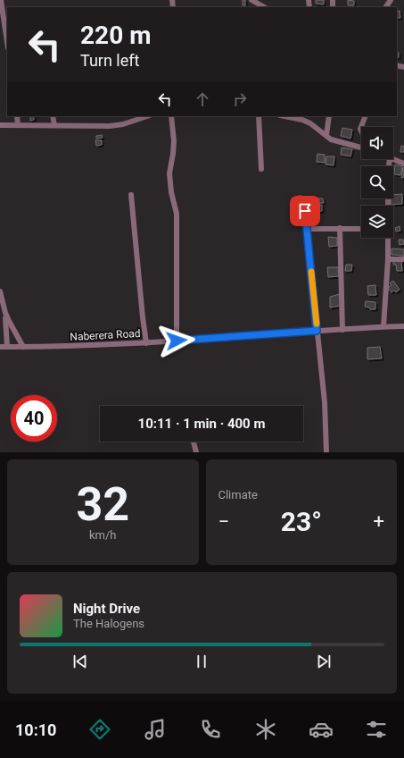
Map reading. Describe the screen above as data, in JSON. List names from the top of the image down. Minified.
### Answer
{"streets":{"street":["Naberera Road"]},"page":{"turn":["220 m","Turn left"],"limit":"40","trip":"10:11 · 1 min · 400 m","tile":[["32","km/h"],"Climate"],"heat":["−","23°","+"],"song":["Night Drive","The Halogens"],"tabs":"10:10"}}
